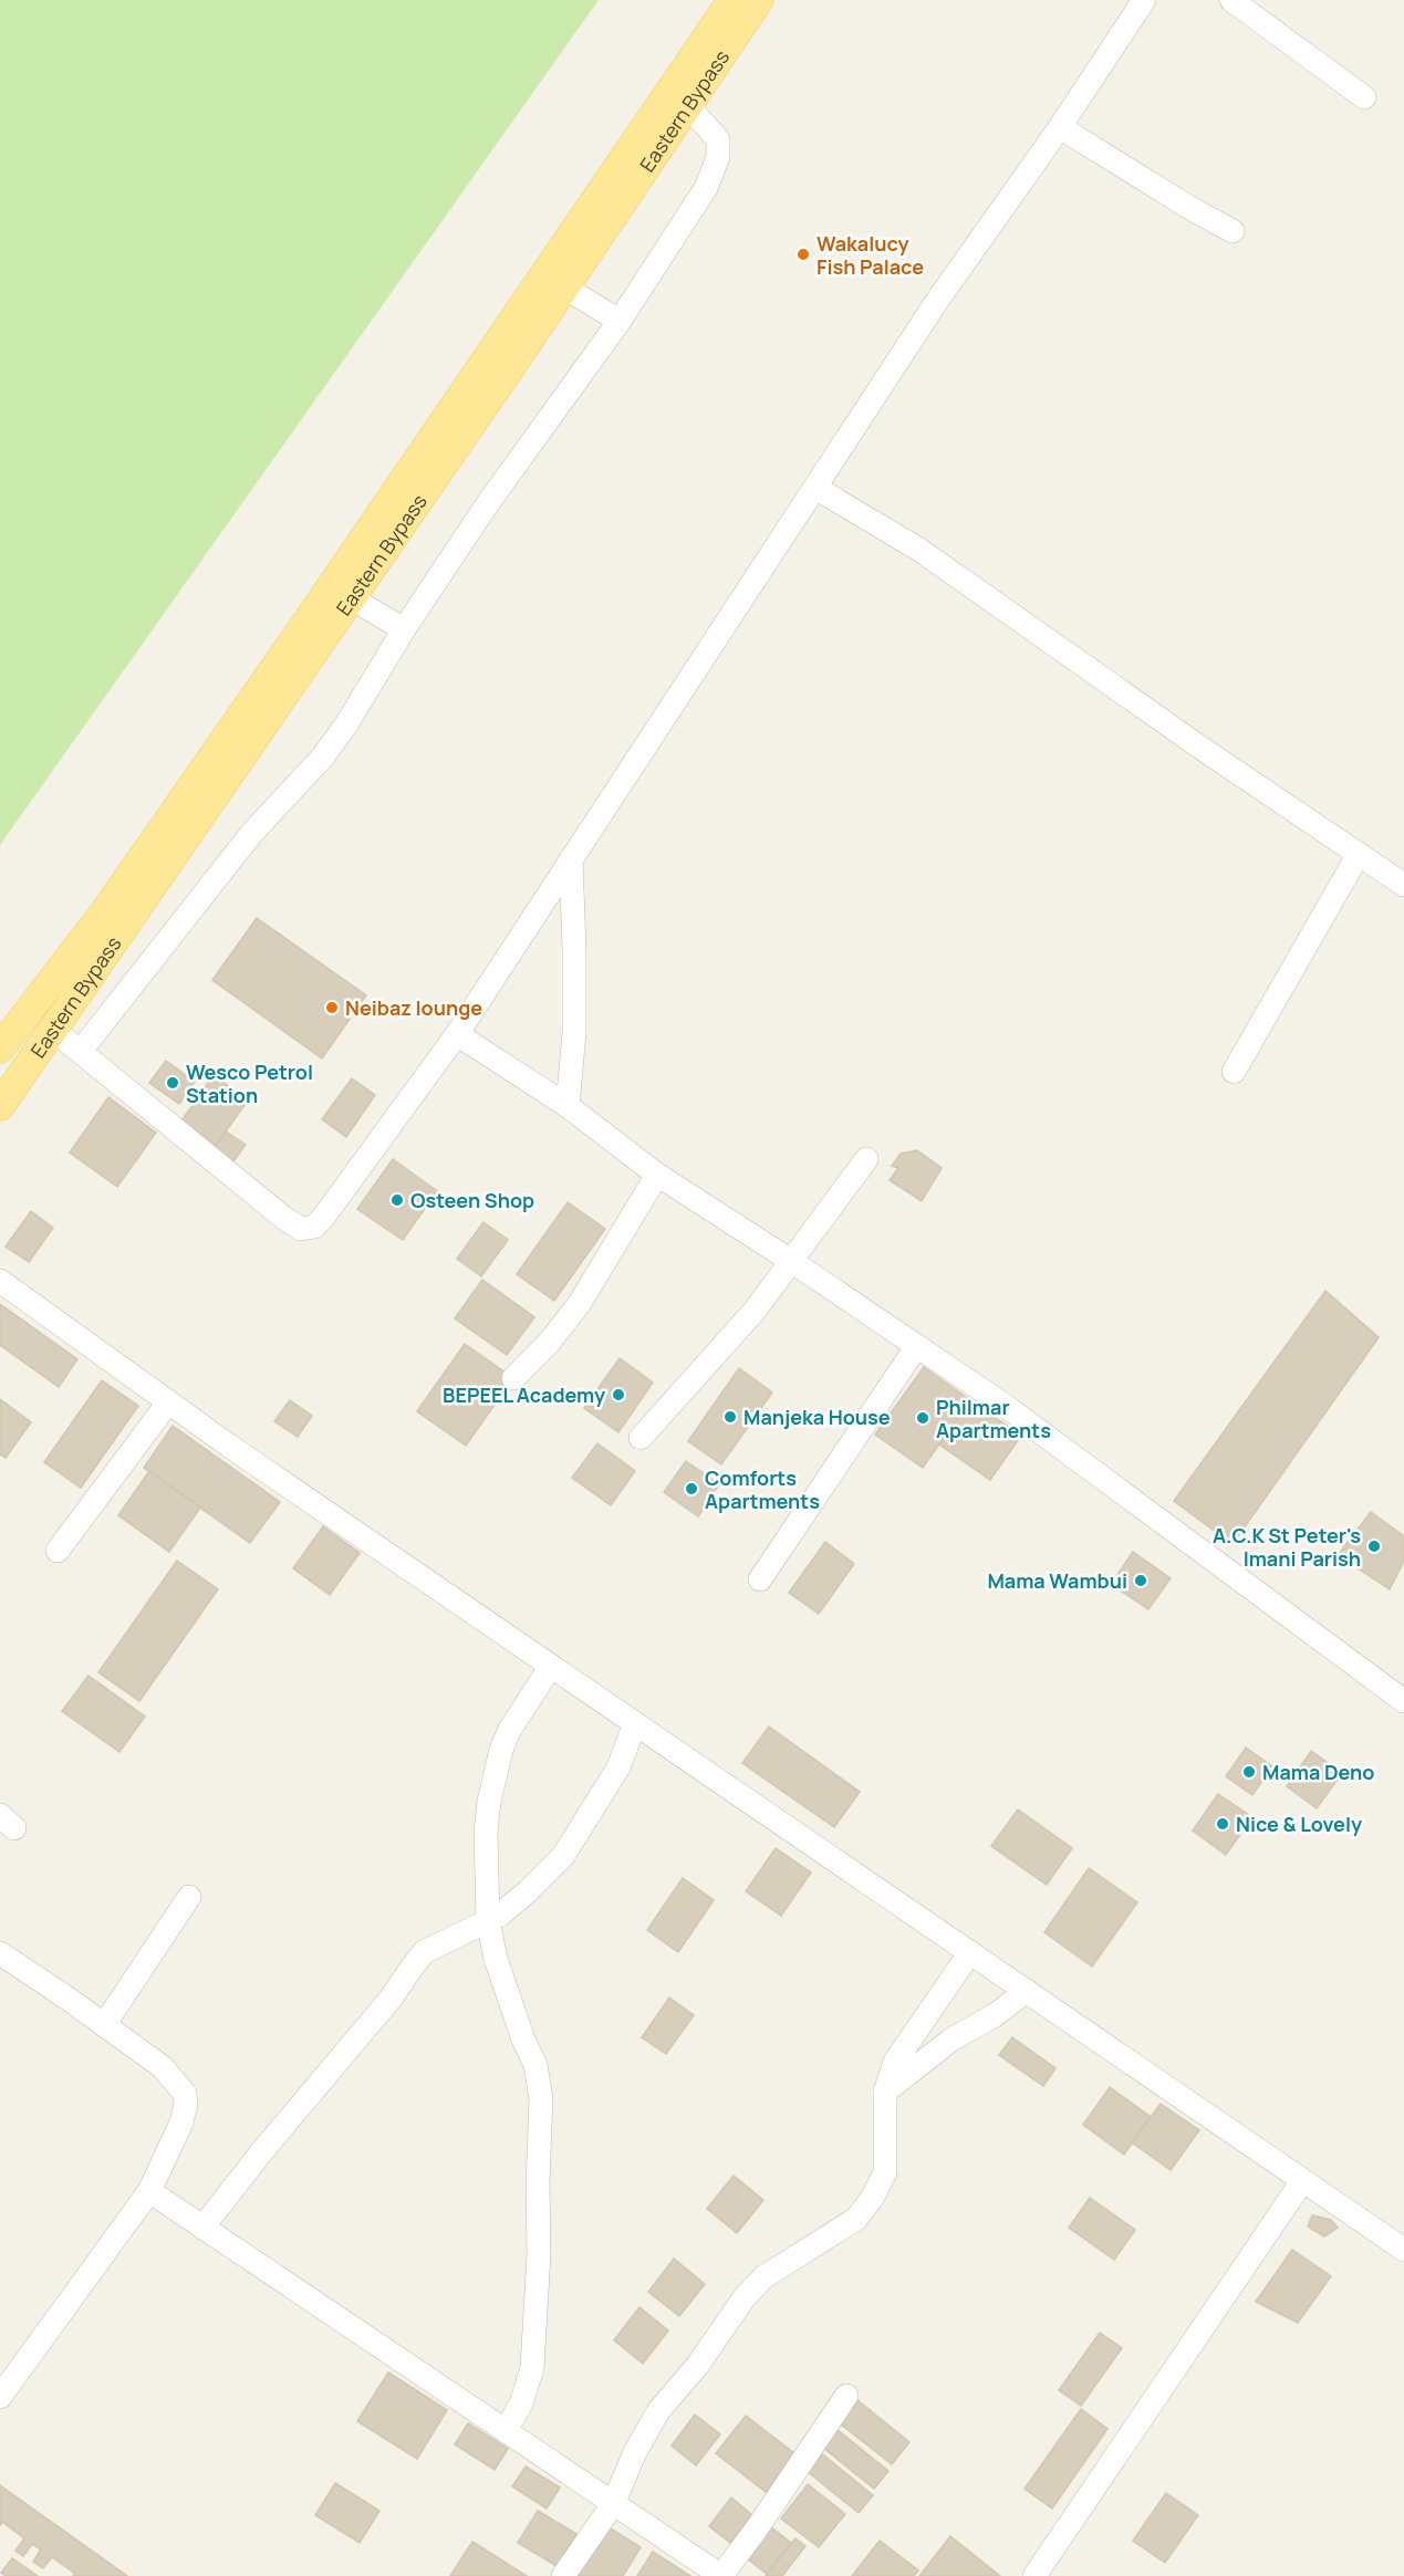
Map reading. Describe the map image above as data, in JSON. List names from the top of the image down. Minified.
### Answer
{"streets":{"main road":["Eastern Bypass"]},"places":["Wakalucy Fish Palace","Neibaz lounge","Wesco Petrol Station","Osteen Shop","BEPEEL Academy","Manjeka House","Philmar Apartments","Comforts Apartments","A.C.K St Peter's Imani Parish","Mama Wambui","Mama Deno","Nice & Lovely"]}
